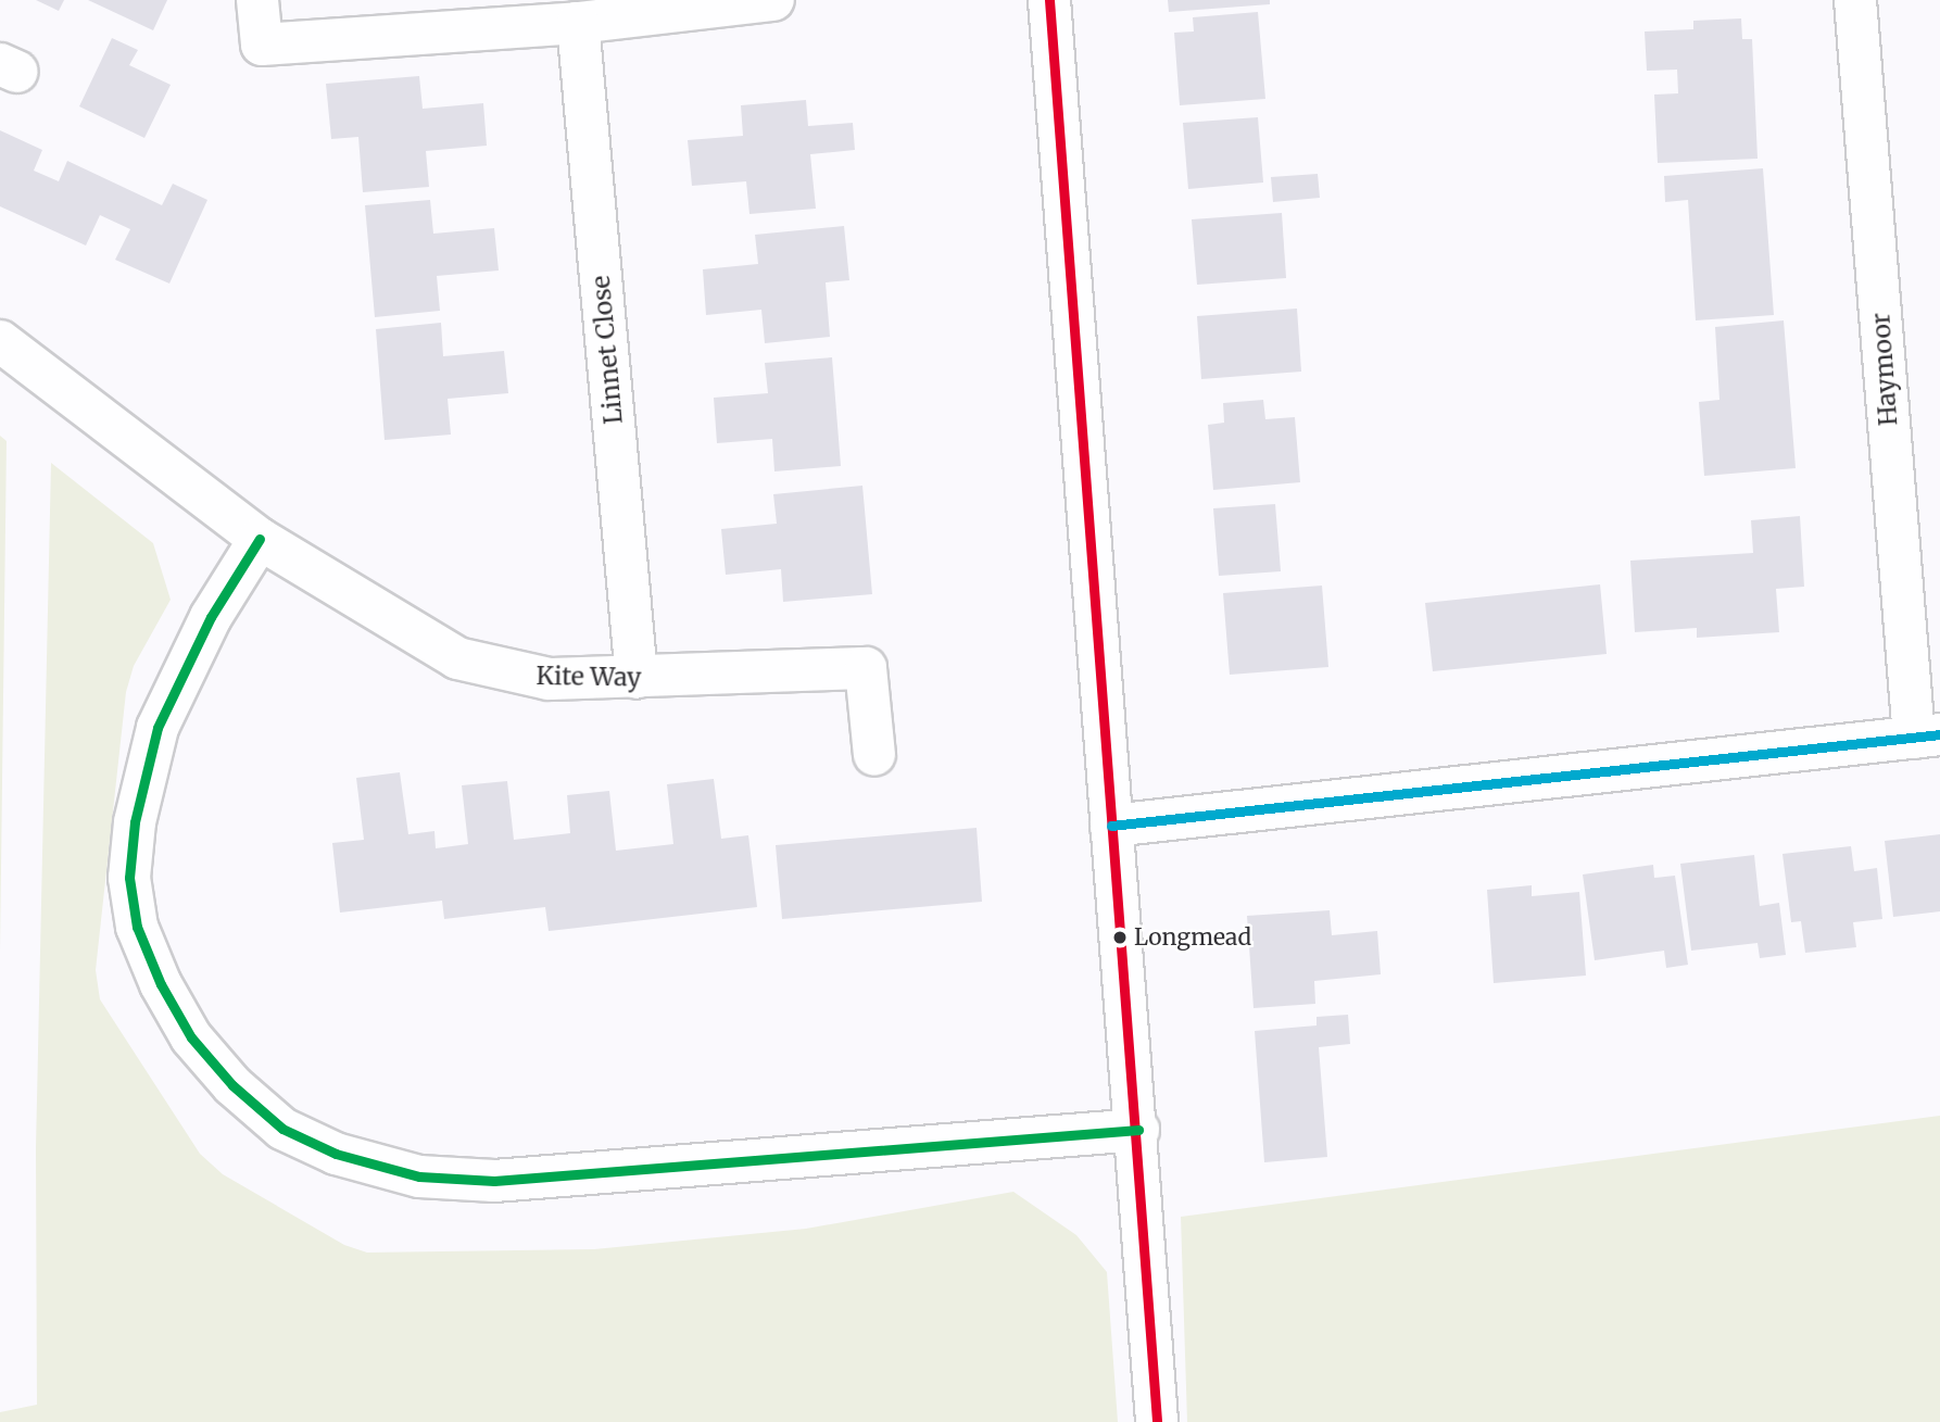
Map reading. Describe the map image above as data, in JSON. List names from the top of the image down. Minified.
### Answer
{"streets":{"street":["Linnet Close","Haymoor","Kite Way"]},"crossings":[["Linnet Close","Kite Way"]],"places":["Longmead"]}
